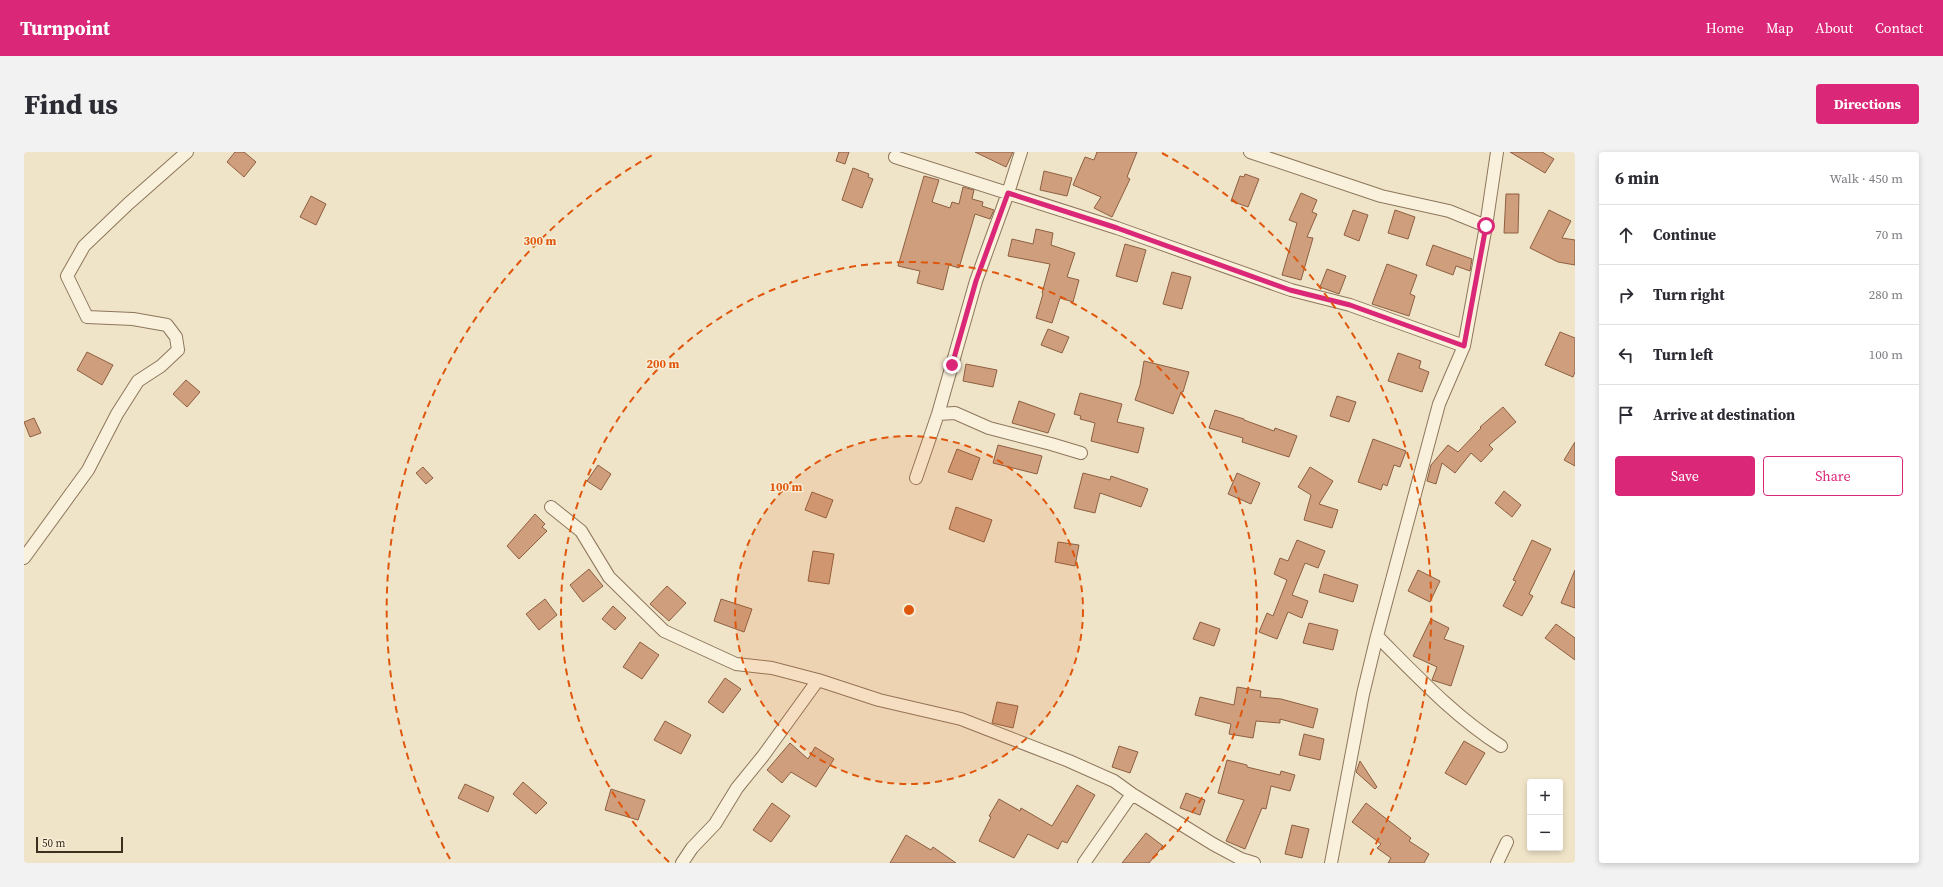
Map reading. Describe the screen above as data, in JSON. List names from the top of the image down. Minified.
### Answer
{"scale_bar":"50 m","page":{"header":"Turnpoint","nav":["Home","Map","About","Contact"],"buttons":["Directions",["Save","Share"]],"title":"Find us","heading":["6 min","Walk · 450 m"],"list":[["Continue","70 m"],["Turn right","280 m"],["Turn left","100 m"],"Arrive at destination"],"map_buttons":["+","−"],"scale":"50 m"},"rings":["300 m","200 m","100 m"]}
